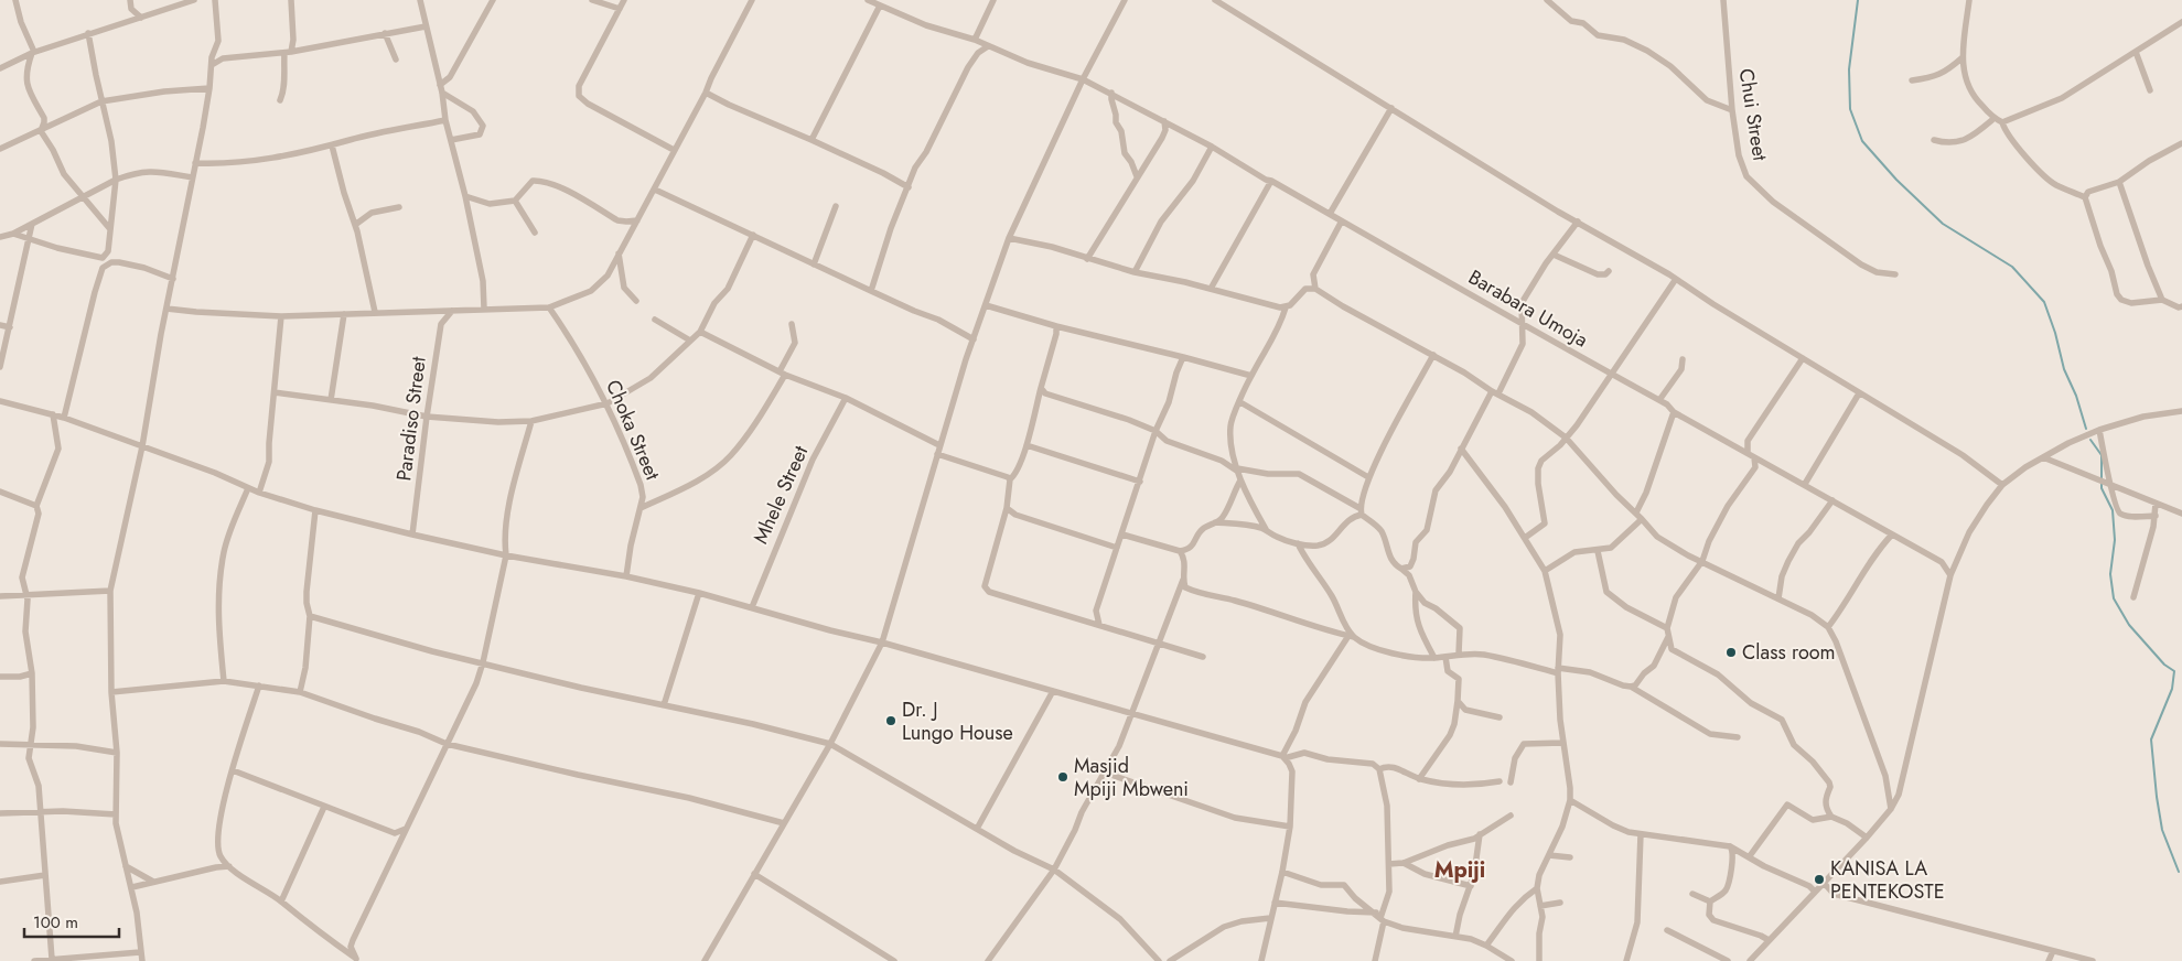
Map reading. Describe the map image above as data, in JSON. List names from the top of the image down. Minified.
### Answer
{"streets":{"street":["Chui Street","Barabara Umoja","Paradiso Street","Choka Street","Mhele Street"]},"districts":["Mpiji"],"places":["Class room","Dr. J Lungo House","Masjid Mpiji Mbweni","KANISA LA PENTEKOSTE"],"scale_bar":"100 m"}
